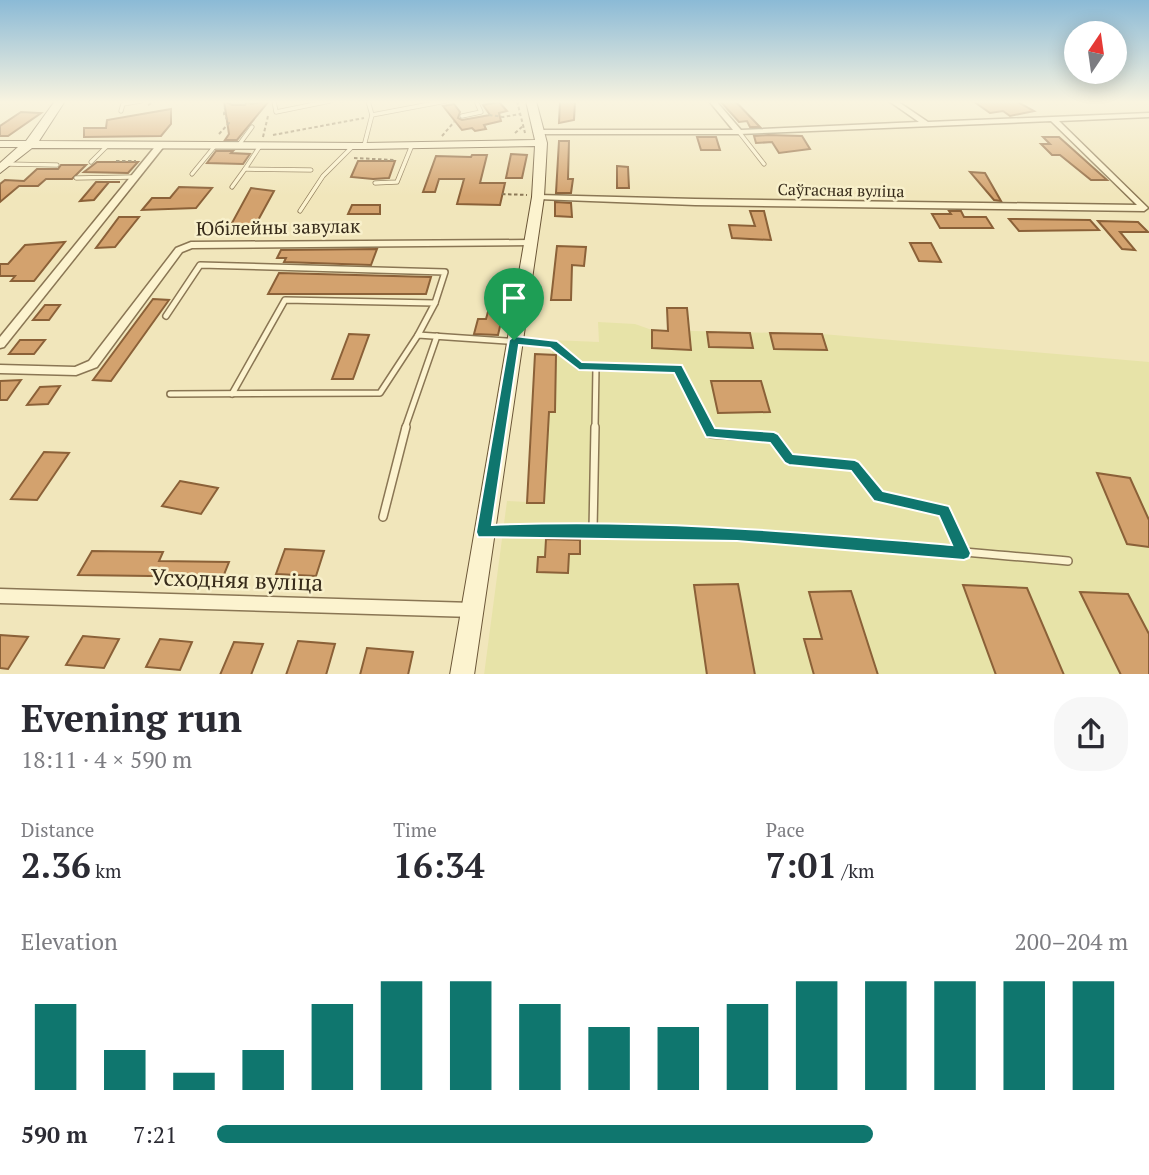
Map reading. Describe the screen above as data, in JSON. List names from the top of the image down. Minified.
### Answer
{"streets":{"street":["Саўгасная вуліца","Юбілейны завулак","Усходняя вуліца"]},"north":"top","page":{"heading":["Evening run","18:11 · 4 × 590 m"],"stats":[["Distance","2.36 km"],["Time","16:34"],["Pace","7:01 /km"]],"chart":["Elevation","200–204 m"],"list":[{"name":"590 m","note":"7:21"}]}}
